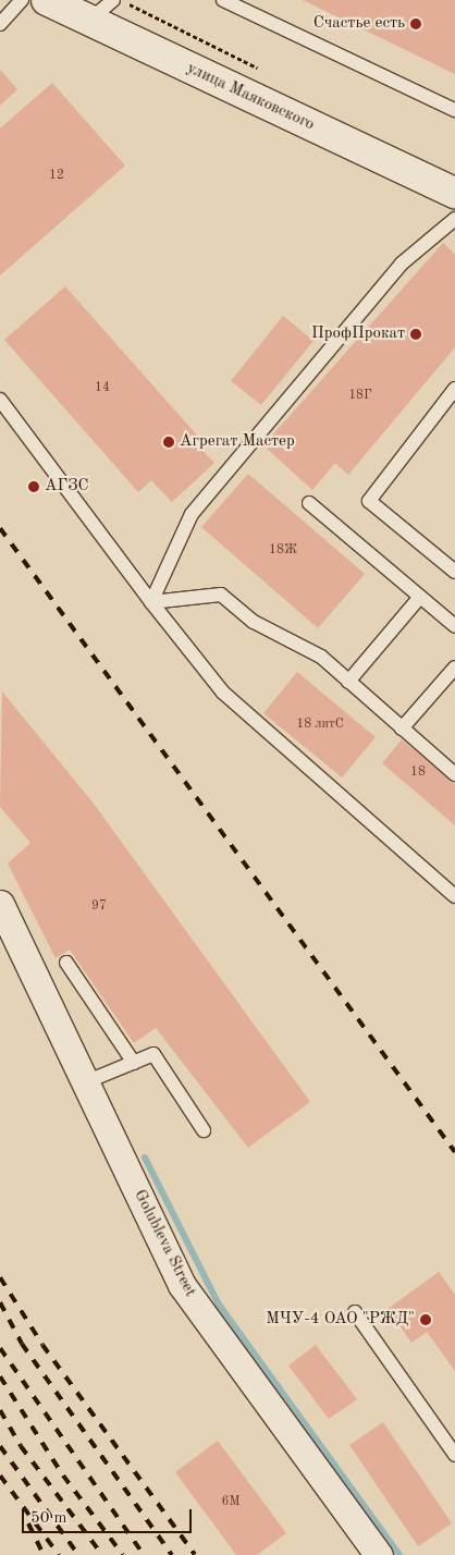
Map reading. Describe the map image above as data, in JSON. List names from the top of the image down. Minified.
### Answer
{"streets":{"main road":["улица Маяковского"],"street":["Golubleva Street"]},"places":["Счастье есть","ПрофПрокат","Агрегат Мастер","АГЗС","МЧУ-4 ОАО \"РЖД\""],"house_numbers":["12","14","18Г","18Ж","18 литС","18","97","6М"],"scale_bar":"50 m"}
